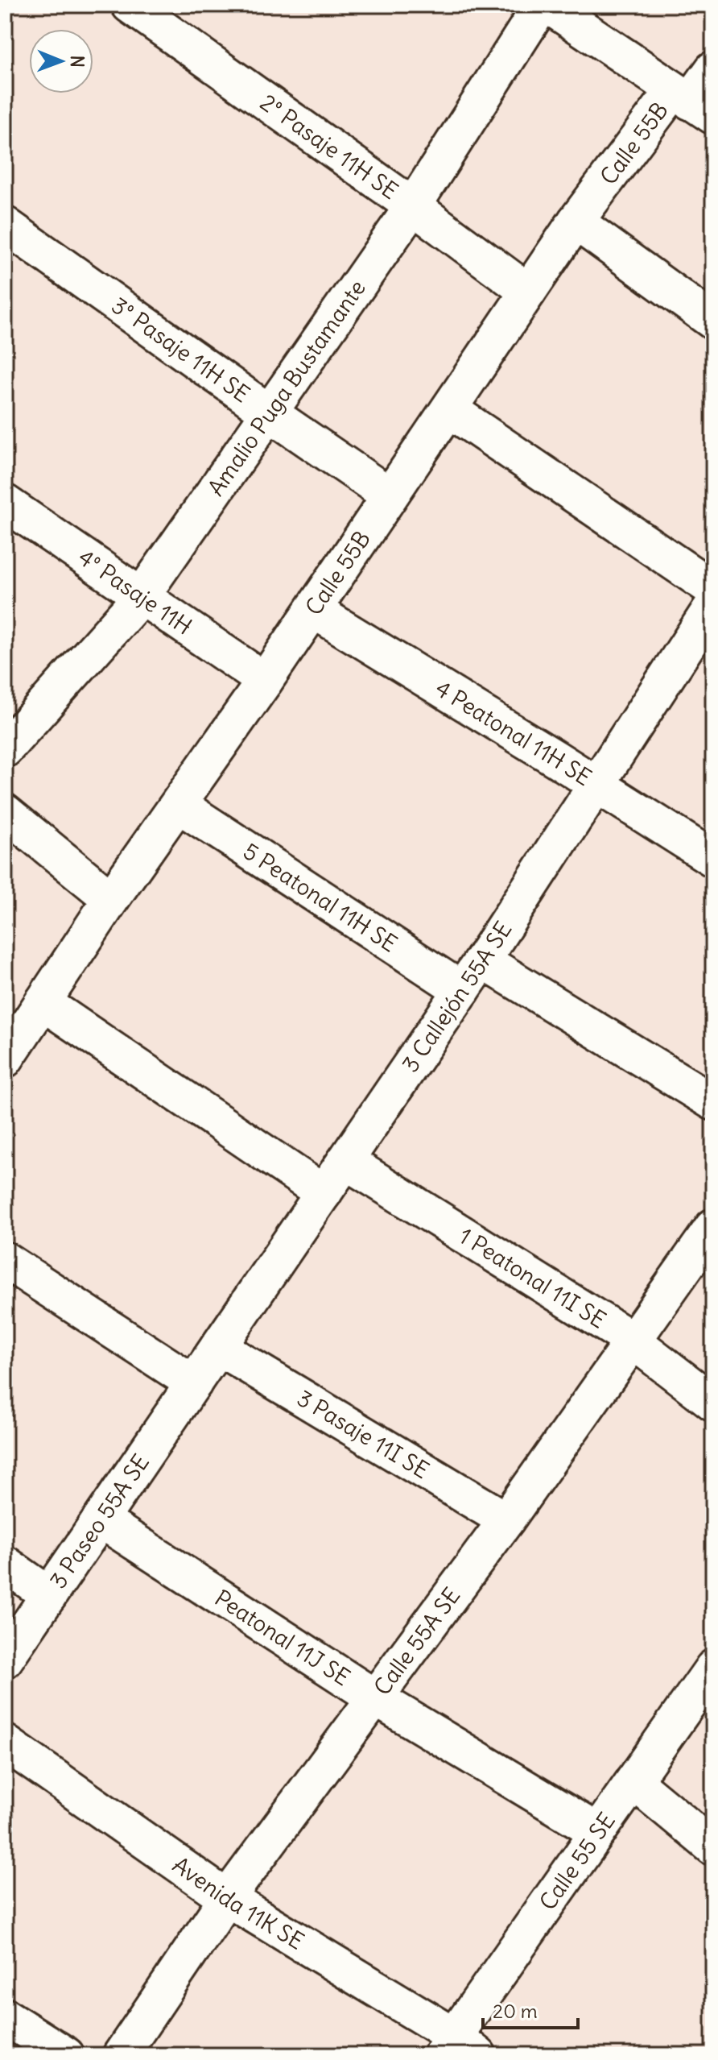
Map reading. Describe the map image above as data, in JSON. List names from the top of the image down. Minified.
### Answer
{"streets":{"street":["Calle 55B","2° Pasaje 11H SE","3° Pasaje 11H SE","Amalio Puga Bustamante","4° Pasaje 11H","4 Peatonal 11H SE","5 Peatonal 11H SE","3 Callejón 55A SE","1 Peatonal 11I SE","3 Pasaje 11I SE","3 Paseo 55A SE","Peatonal 11J SE","Calle 55A SE","Calle 55 SE","Avenida 11K SE"]},"crossings":[["Calle 55B","2° Pasaje 11H SE"],["Calle 55B","3° Pasaje 11H SE"],["Calle 55B","4° Pasaje 11H"],["Calle 55B","4 Peatonal 11H SE"],["Calle 55B","5 Peatonal 11H SE"],["2° Pasaje 11H SE","Amalio Puga Bustamante"],["3° Pasaje 11H SE","Amalio Puga Bustamante"],["Amalio Puga Bustamante","4° Pasaje 11H"],["4 Peatonal 11H SE","3 Callejón 55A SE"],["5 Peatonal 11H SE","3 Callejón 55A SE"],["3 Callejón 55A SE","1 Peatonal 11I SE"],["3 Callejón 55A SE","3 Pasaje 11I SE"],["3 Callejón 55A SE","3 Paseo 55A SE"],["1 Peatonal 11I SE","Calle 55A SE"],["3 Pasaje 11I SE","Calle 55A SE"],["3 Paseo 55A SE","Peatonal 11J SE"],["Peatonal 11J SE","Calle 55A SE"],["Peatonal 11J SE","Calle 55 SE"],["Calle 55A SE","Avenida 11K SE"],["Calle 55 SE","Avenida 11K SE"]],"scale_bar":"20 m","north":"right"}
